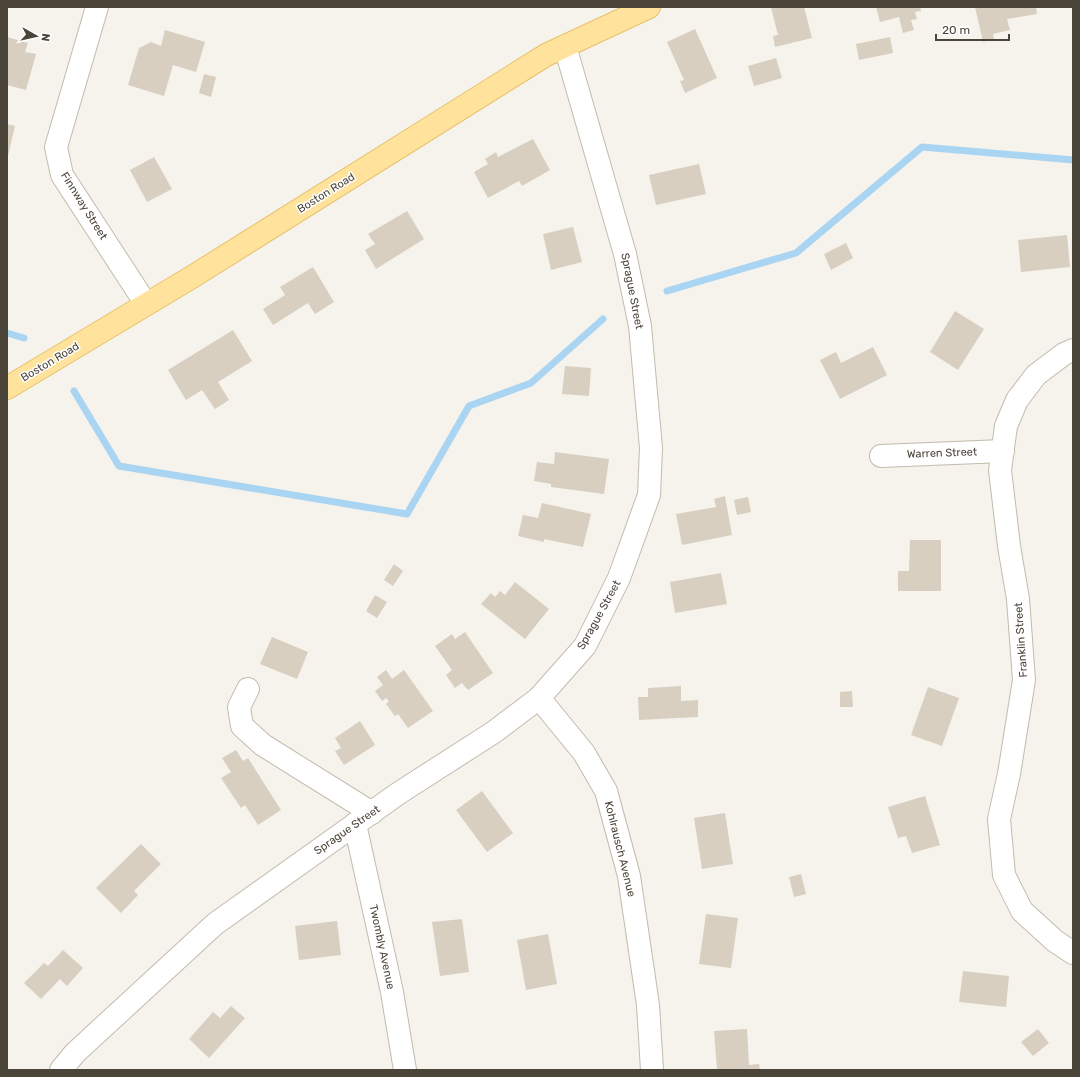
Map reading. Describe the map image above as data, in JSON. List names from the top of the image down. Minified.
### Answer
{"streets":{"main road":["Boston Road"],"street":["Finnway Street","Sprague Street","Warren Street","Franklin Street","Kohlrausch Avenue","Twombly Avenue"]},"crossings":[["Boston Road","Finnway Street"],["Boston Road","Sprague Street"],["Sprague Street","Kohlrausch Avenue"],["Sprague Street","Twombly Avenue"],["Warren Street","Franklin Street"]],"scale_bar":"20 m","north":"right"}
